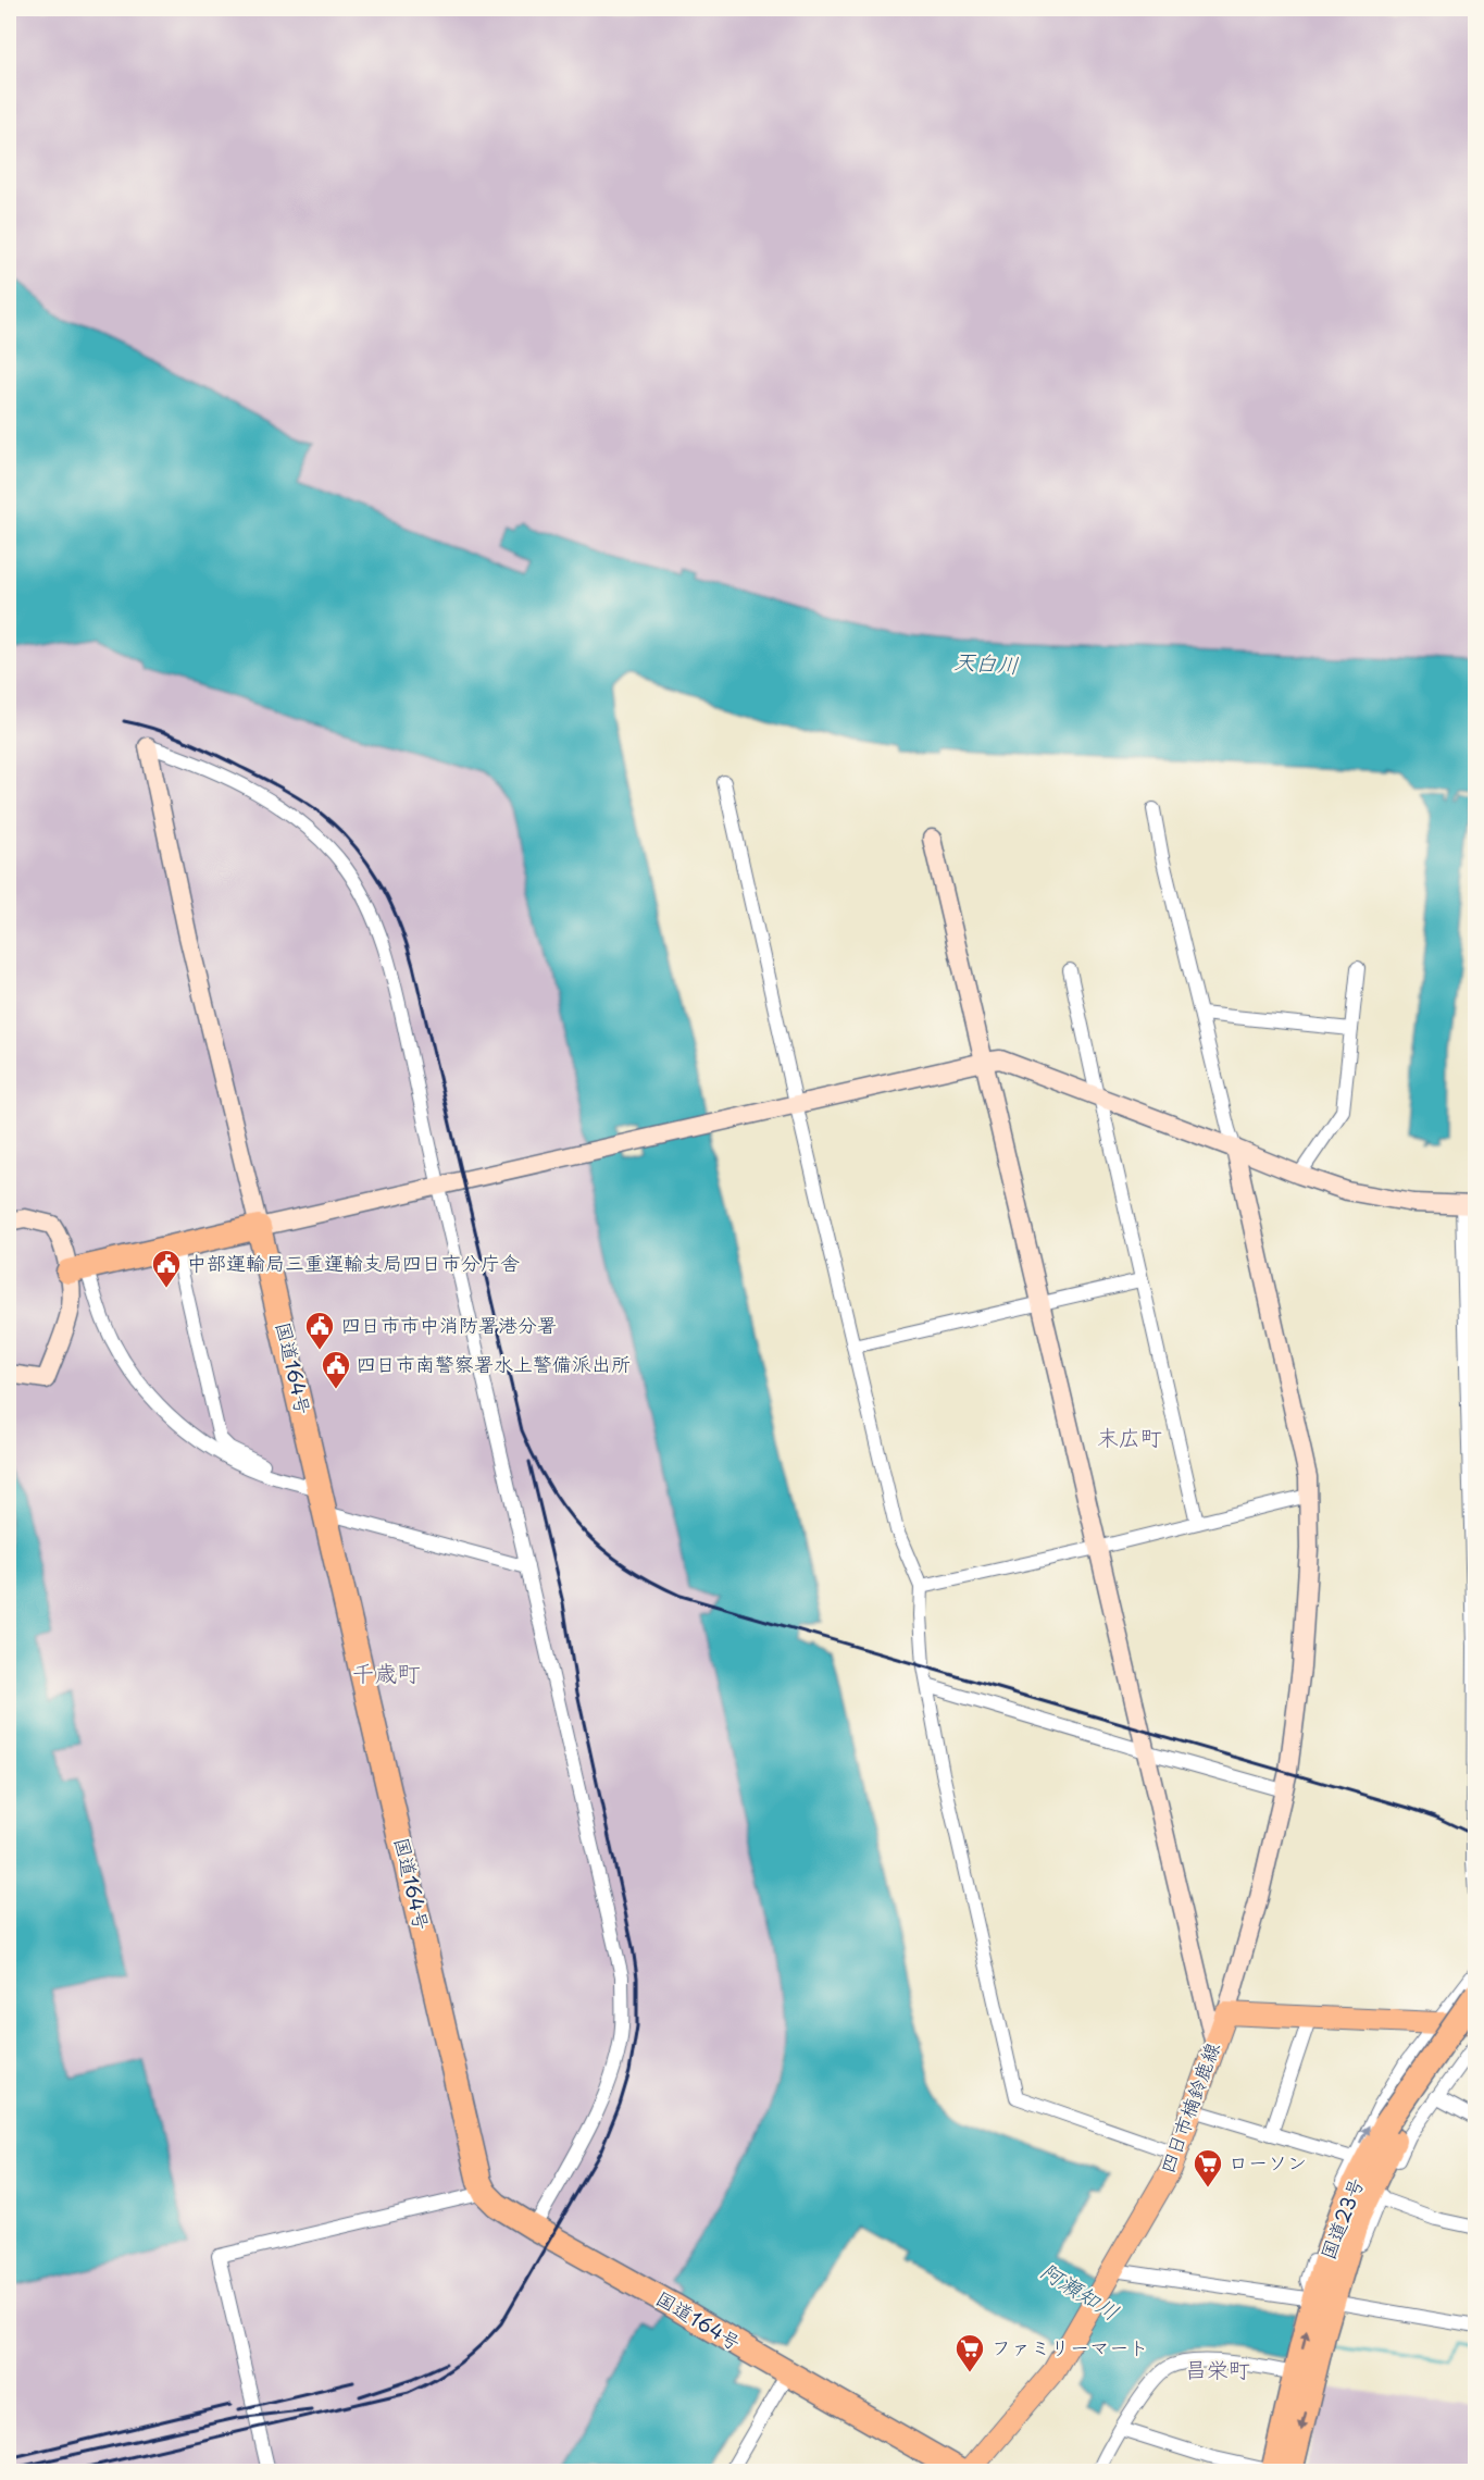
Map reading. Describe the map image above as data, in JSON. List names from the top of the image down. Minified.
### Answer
{"streets":{"highway":["国道164号","国道23号"],"main road":["四日市楠鈴鹿線"]},"districts":["末広町","千歳町","昌栄町"],"water":["天白川","阿瀬知川"],"places":{"public building":["中部運輸局三重運輸支局四日市分庁舎","四日市市中消防署港分署","四日市南警察署水上警備派出所"],"supermarket":["ローソン","ファミリーマート"]}}
